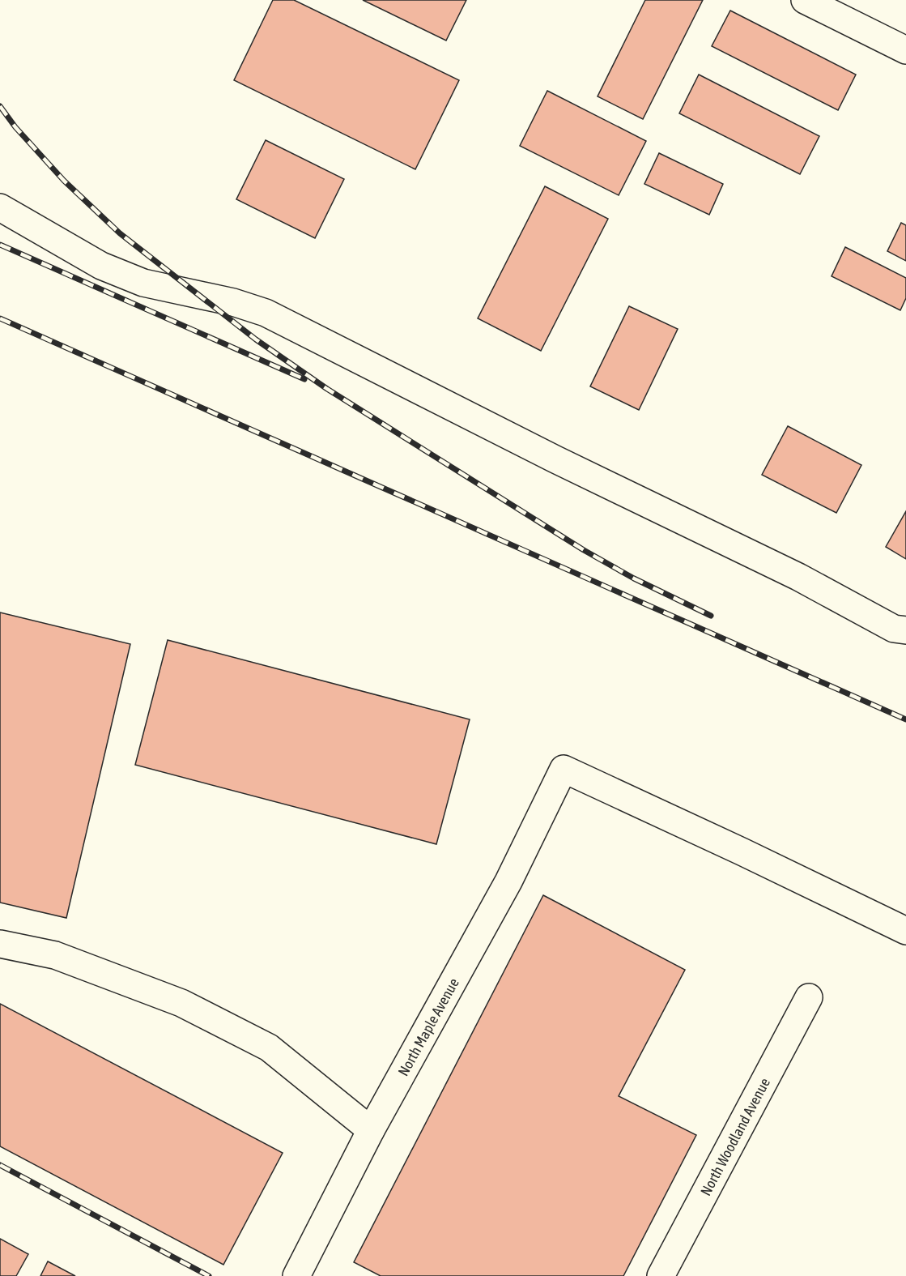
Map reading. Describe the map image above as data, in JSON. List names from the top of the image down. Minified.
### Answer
{"streets":{"street":["North Maple Avenue","North Woodland Avenue"]}}
